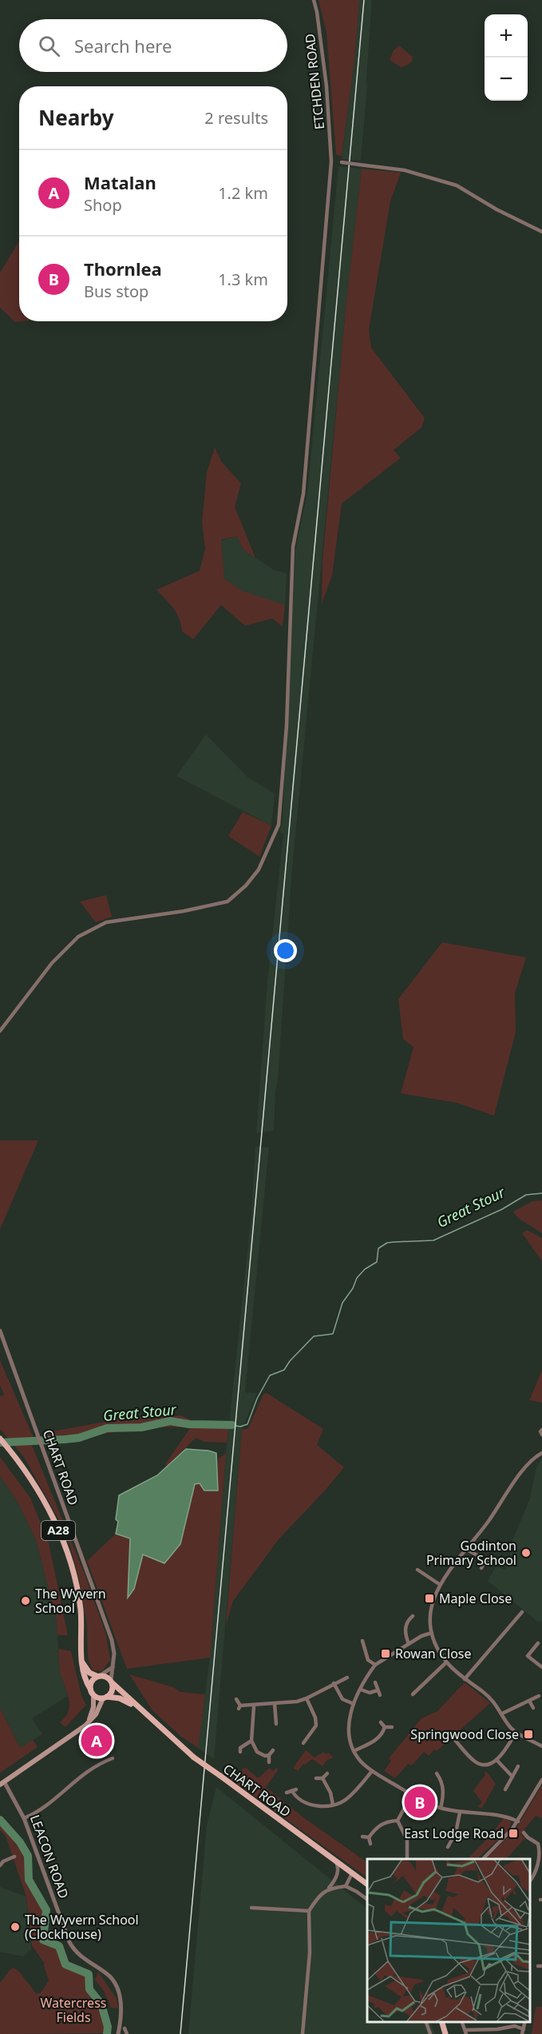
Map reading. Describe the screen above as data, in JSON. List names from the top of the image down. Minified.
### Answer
{"streets":{"main road":["CHART ROAD","A28"],"street":["ETCHDEN ROAD","LEACON ROAD"]},"crossings":[["CHART ROAD","A28"]],"water":["Great Stour"],"parks":["Watercress Fields"],"places":{"other":["Godinton Primary School","The Wyvern School","The Wyvern School (Clockhouse)"],"transit":["Maple Close","Rowan Close","Springwood Close","East Lodge Road"]},"page":{"map_buttons":["+","−"],"search":"Search here","heading":["Nearby","2 results"],"list":[{"mark":"A","name":"Matalan","note":"Shop","value":"1.2 km"},{"mark":"B","name":"Thornlea","note":"Bus stop","value":"1.3 km"}],"pins":["A","B"]}}
